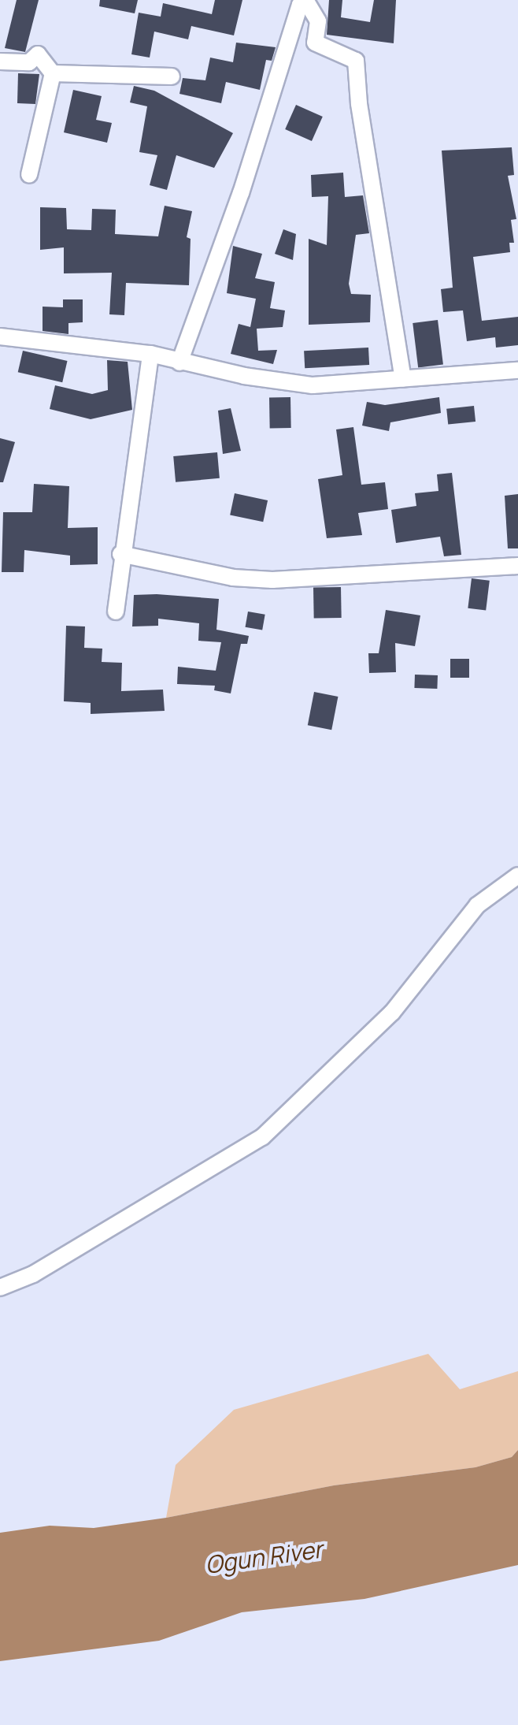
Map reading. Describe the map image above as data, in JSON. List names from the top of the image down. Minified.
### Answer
{"water":["Ogun River"]}
